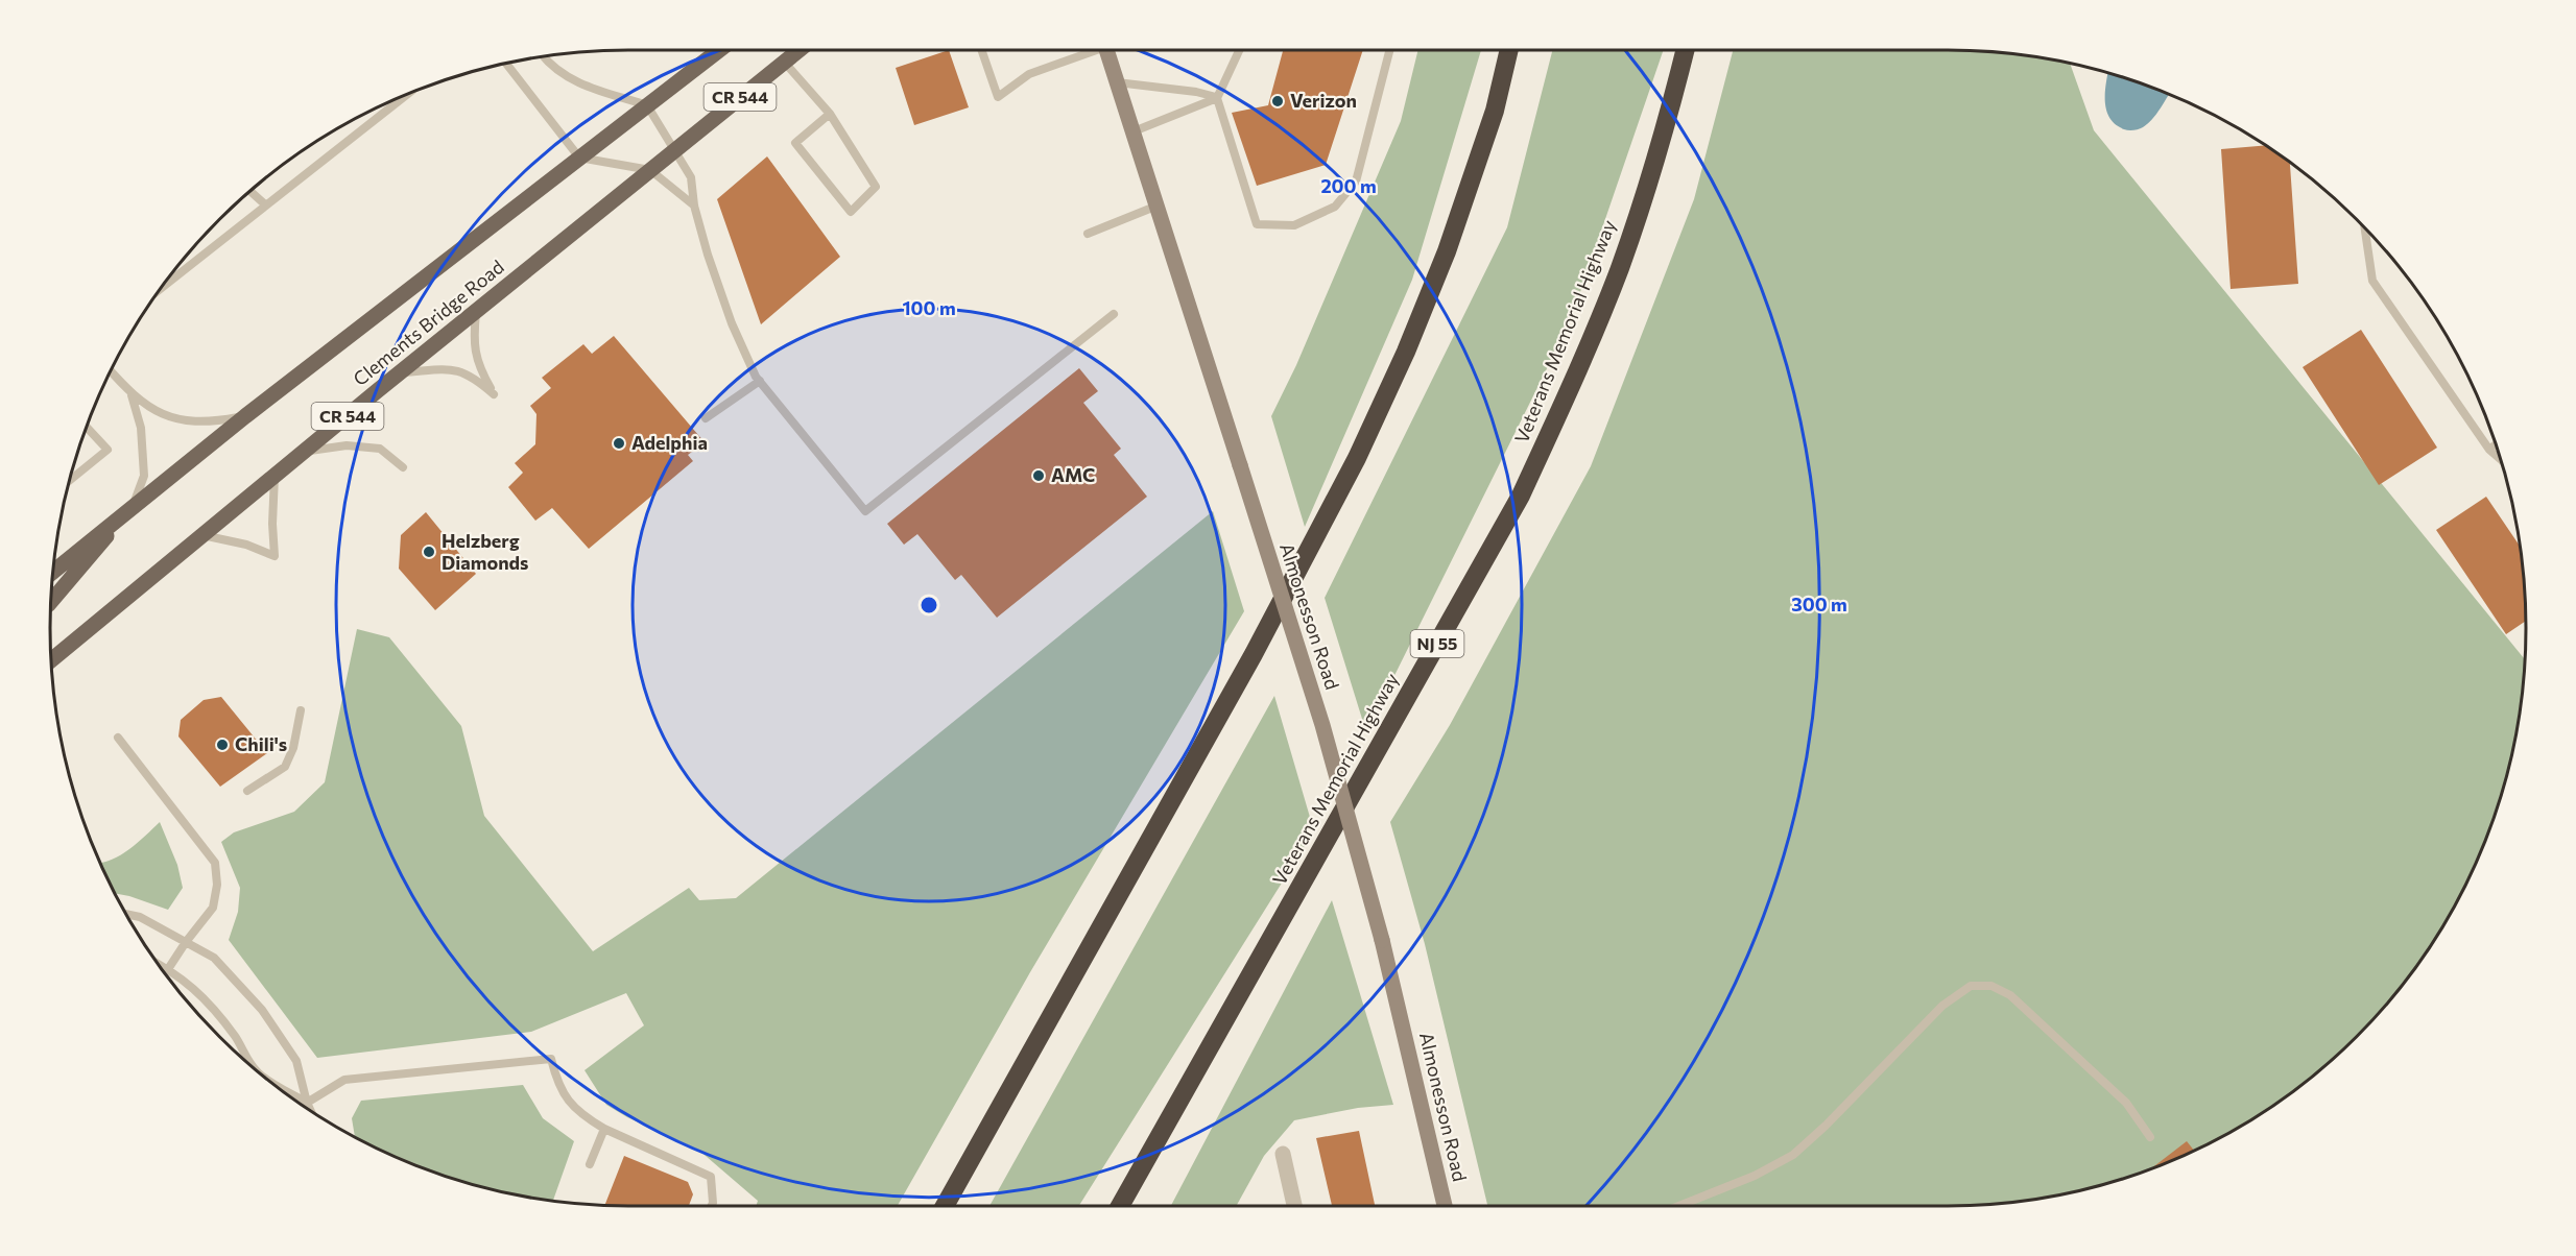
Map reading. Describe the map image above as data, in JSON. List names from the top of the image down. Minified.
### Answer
{"streets":{"highway":["Veterans Memorial Highway","NJ 55"],"main road":["CR 544","Clements Bridge Road","Almonesson Road"]},"places":["Verizon","Adelphia","AMC","Helzberg Diamonds","Chili's"],"rings":["200 m","100 m","300 m"]}
